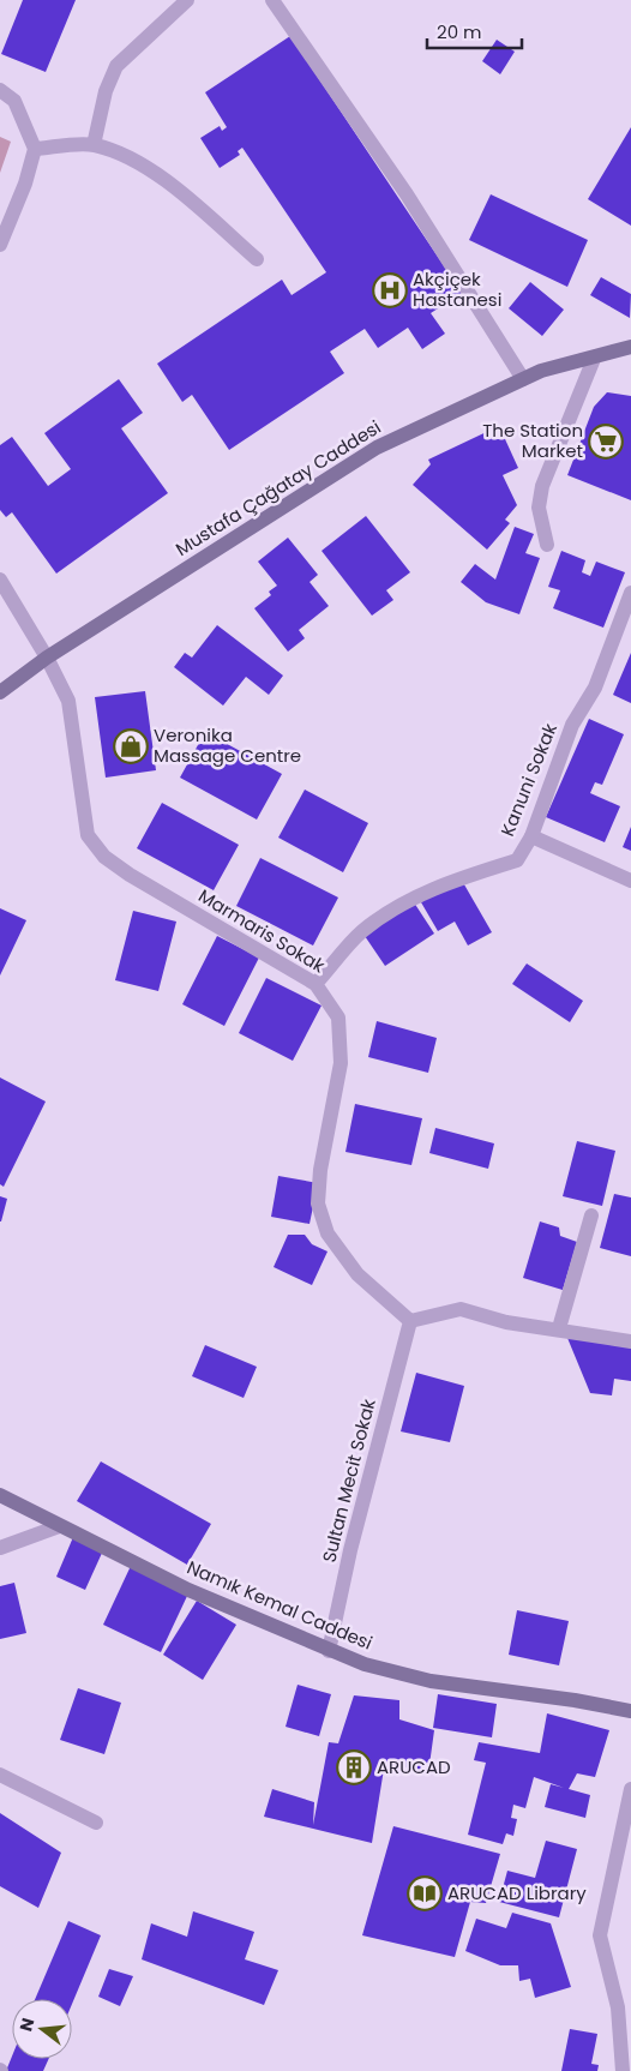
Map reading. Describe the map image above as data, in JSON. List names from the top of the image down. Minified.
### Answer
{"streets":{"main road":["Mustafa Çağatay Caddesi","Namık Kemal Caddesi"],"street":["Kanuni Sokak","Marmaris Sokak","Sultan Mecit Sokak"]},"crossings":[["Mustafa Çağatay Caddesi","Marmaris Sokak"],["Kanuni Sokak","Marmaris Sokak"],["Marmaris Sokak","Sultan Mecit Sokak"],["Sultan Mecit Sokak","Namık Kemal Caddesi"]],"places":{"hospital":["Akçiçek Hastanesi"],"supermarket":["The Station Market"],"shop":["Veronika Massage Centre"],"building":["ARUCAD"],"library":["ARUCAD Library"]},"scale_bar":"20 m","north":"left"}
